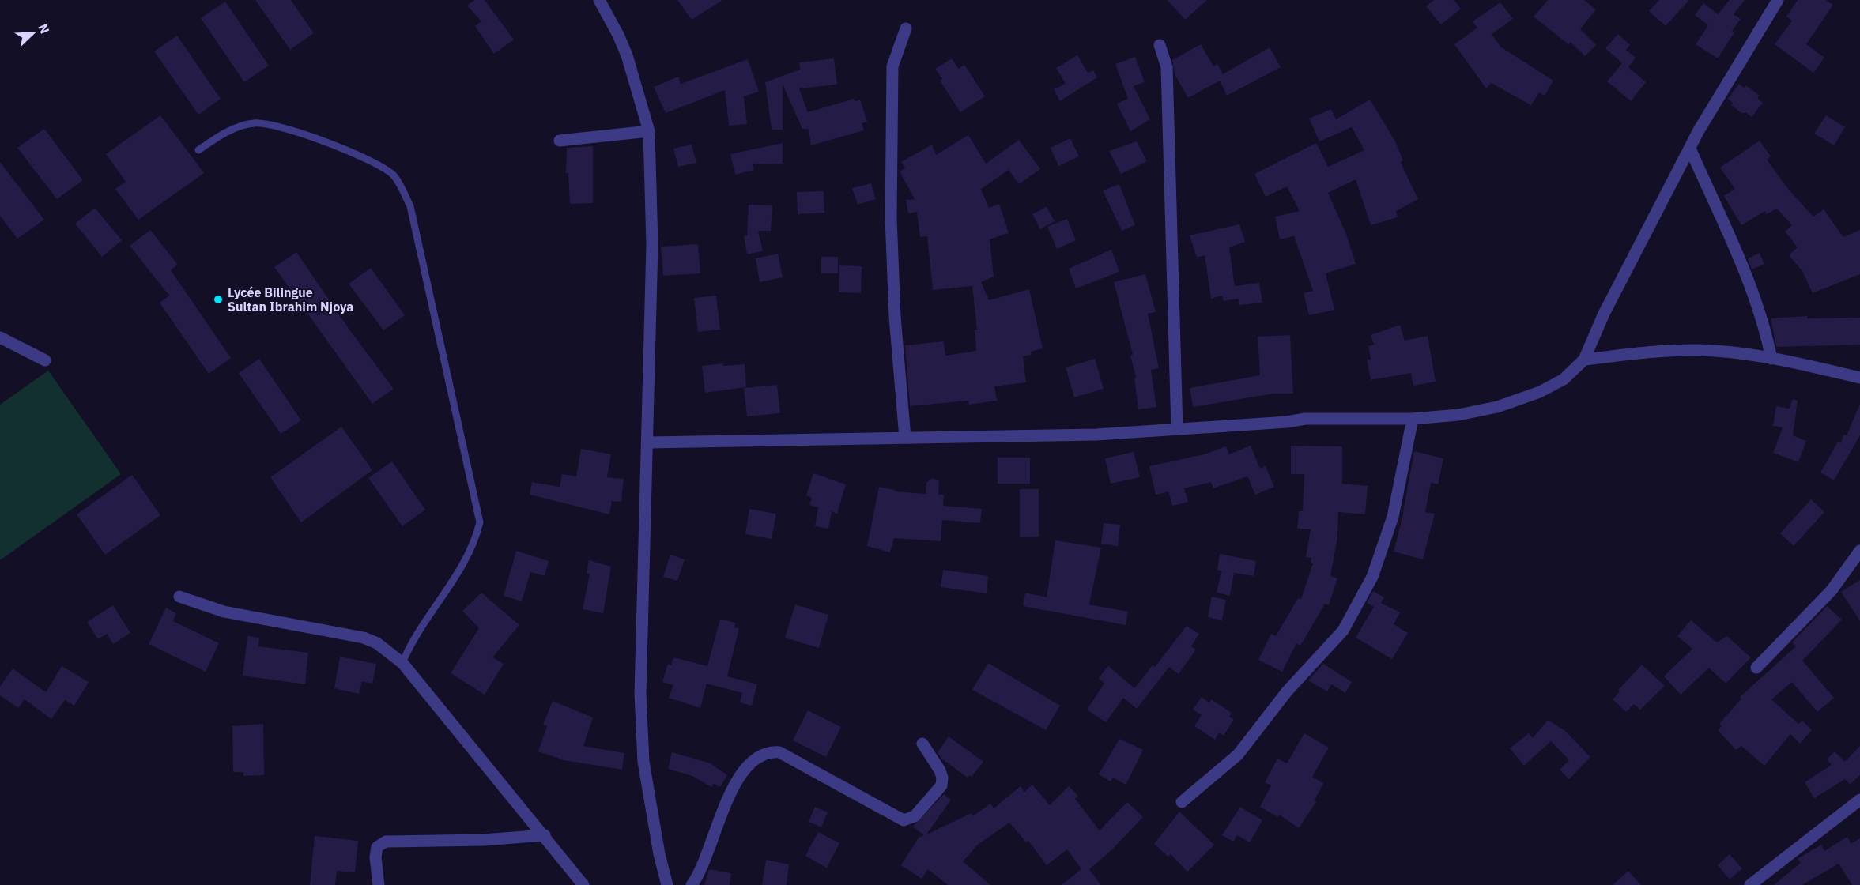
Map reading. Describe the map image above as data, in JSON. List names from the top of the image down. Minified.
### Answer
{"places":["Lycée Bilingue Sultan Ibrahim Njoya"],"north":"top right"}
